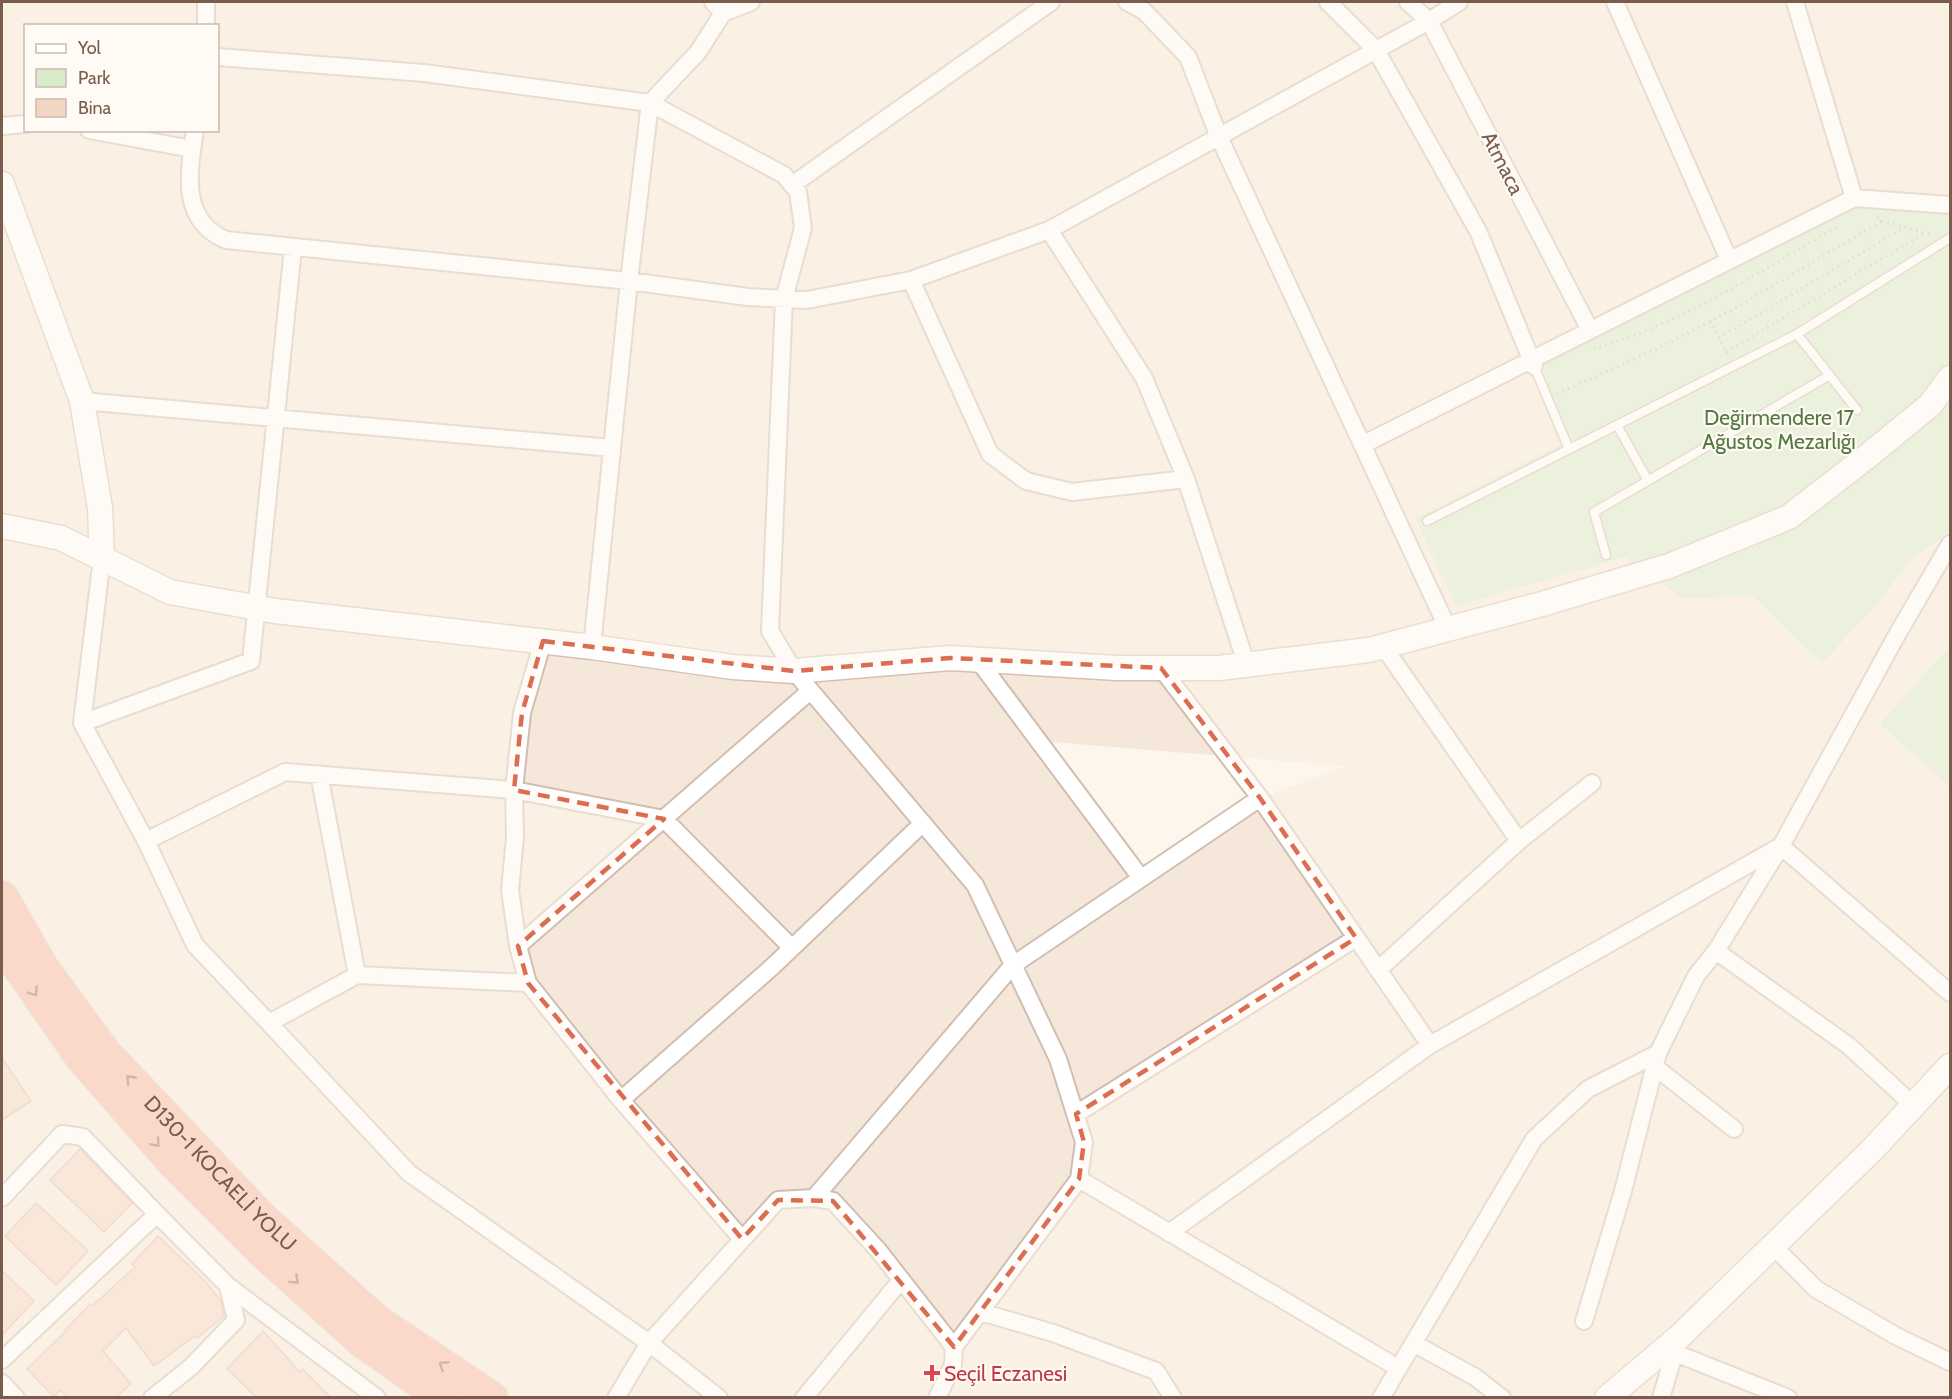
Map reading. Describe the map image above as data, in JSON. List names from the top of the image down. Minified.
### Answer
{"streets":{"highway":["D130-1 KOCAELİ YOLU"],"street":["Atmaca"]},"parks":["Değirmendere 17 Ağustos Mezarlığı"],"places":{"health":["Seçil Eczanesi"]},"legend":["Yol","Park","Bina"]}
